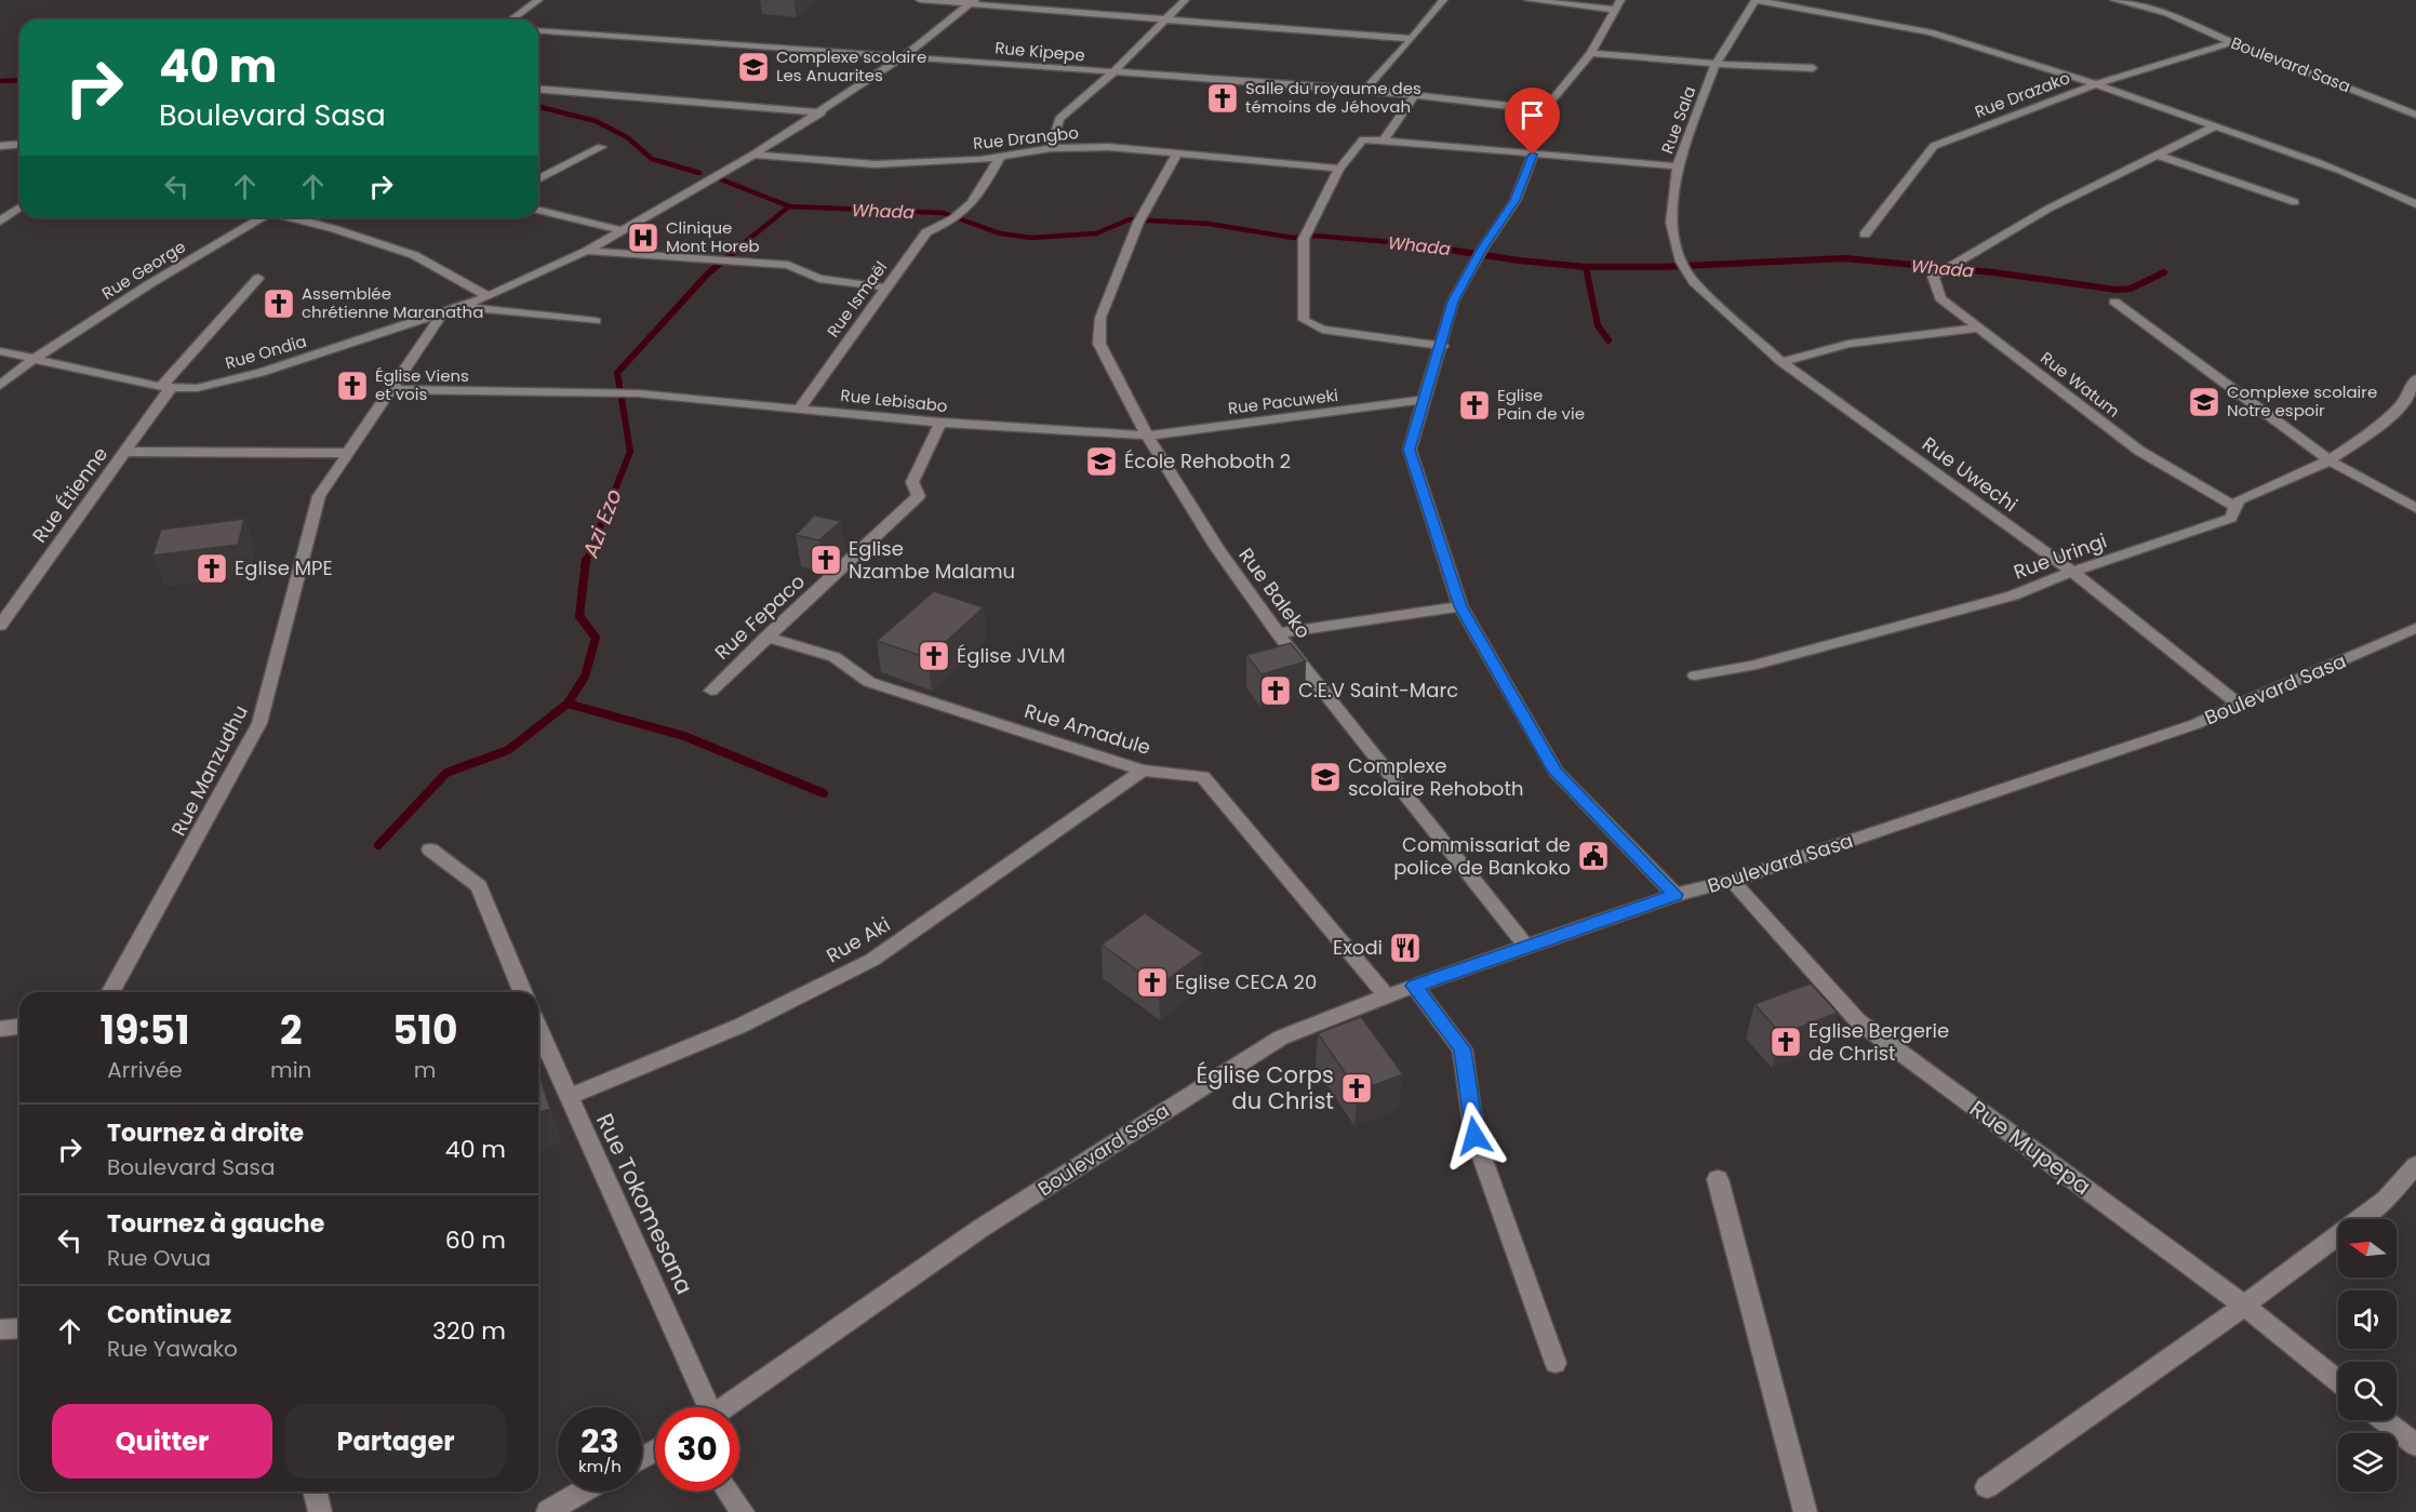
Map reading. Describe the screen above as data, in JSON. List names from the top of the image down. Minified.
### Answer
{"streets":{"street":["Rue Kipepe","Boulevard Sasa","Rue Drazako","Rue Sala","Rue Drangbo","Rue George","Rue Ismaël","Rue Ondia","Rue Watum","Rue Lebisabo","Rue Pacuweki","Rue Uwechi","Rue Étienne","Rue Uringi","Rue Baleko","Rue Fepaco","Rue Amadule","Rue Manzudhu","Rue Aki","Rue Mupepa","Rue Tokomesana"]},"crossings":[["Rue Kipepe","Rue Ondia"],["Boulevard Sasa","Rue Drazako"],["Boulevard Sasa","Rue Uwechi"],["Boulevard Sasa","Rue Baleko"],["Boulevard Sasa","Rue Amadule"],["Boulevard Sasa","Rue Mupepa"],["Rue Sala","Rue Uwechi"],["Rue Drangbo","Rue Ismaël"],["Rue Drangbo","Rue Ondia"],["Rue Drangbo","Rue Baleko"],["Rue George","Rue Ondia"],["Rue Ismaël","Rue Lebisabo"],["Rue Ondia","Rue Étienne"],["Rue Ondia","Rue Manzudhu"],["Rue Watum","Rue Uringi"],["Rue Lebisabo","Rue Pacuweki"],["Rue Lebisabo","Rue Baleko"],["Rue Lebisabo","Rue Fepaco"],["Rue Lebisabo","Rue Manzudhu"],["Rue Pacuweki","Rue Baleko"],["Rue Uwechi","Rue Uringi"],["Rue Fepaco","Rue Amadule"],["Rue Amadule","Rue Aki"],["Rue Aki","Rue Tokomesana"]],"water":["Whada","Azi Ezo"],"places":{"school or university":["Complexe scolaire Les Anuarites","Complexe scolaire Notre espoir","École Rehoboth 2","Complexe scolaire Rehoboth"],"church":["Salle du royaume des témoins de Jéhovah","Assemblée chrétienne Maranatha","Église Viens et vois","Eglise Pain de vie","Eglise Nzambe Malamu","Eglise MPE","Église JVLM","C.E.V Saint-Marc","Eglise CECA 20","Eglise Bergerie de Christ","Église Corps du Christ"],"hospital":["Clinique Mont Horeb"],"public building":["Commissariat de police de Bankoko"],"restaurant":["Exodi"]},"north":"left","page":{"turn":["40 m","Boulevard Sasa"],"eta":["19:51","Arrivée","2","min","510","m"],"list":[{"name":"Tournez à droite","note":"Boulevard Sasa","value":"40 m"},{"name":"Tournez à gauche","note":"Rue Ovua","value":"60 m"},{"name":"Continuez","note":"Rue Yawako","value":"320 m"}],"buttons":["Quitter","Partager"],"speed":"23 km/h","limit":"30"}}
